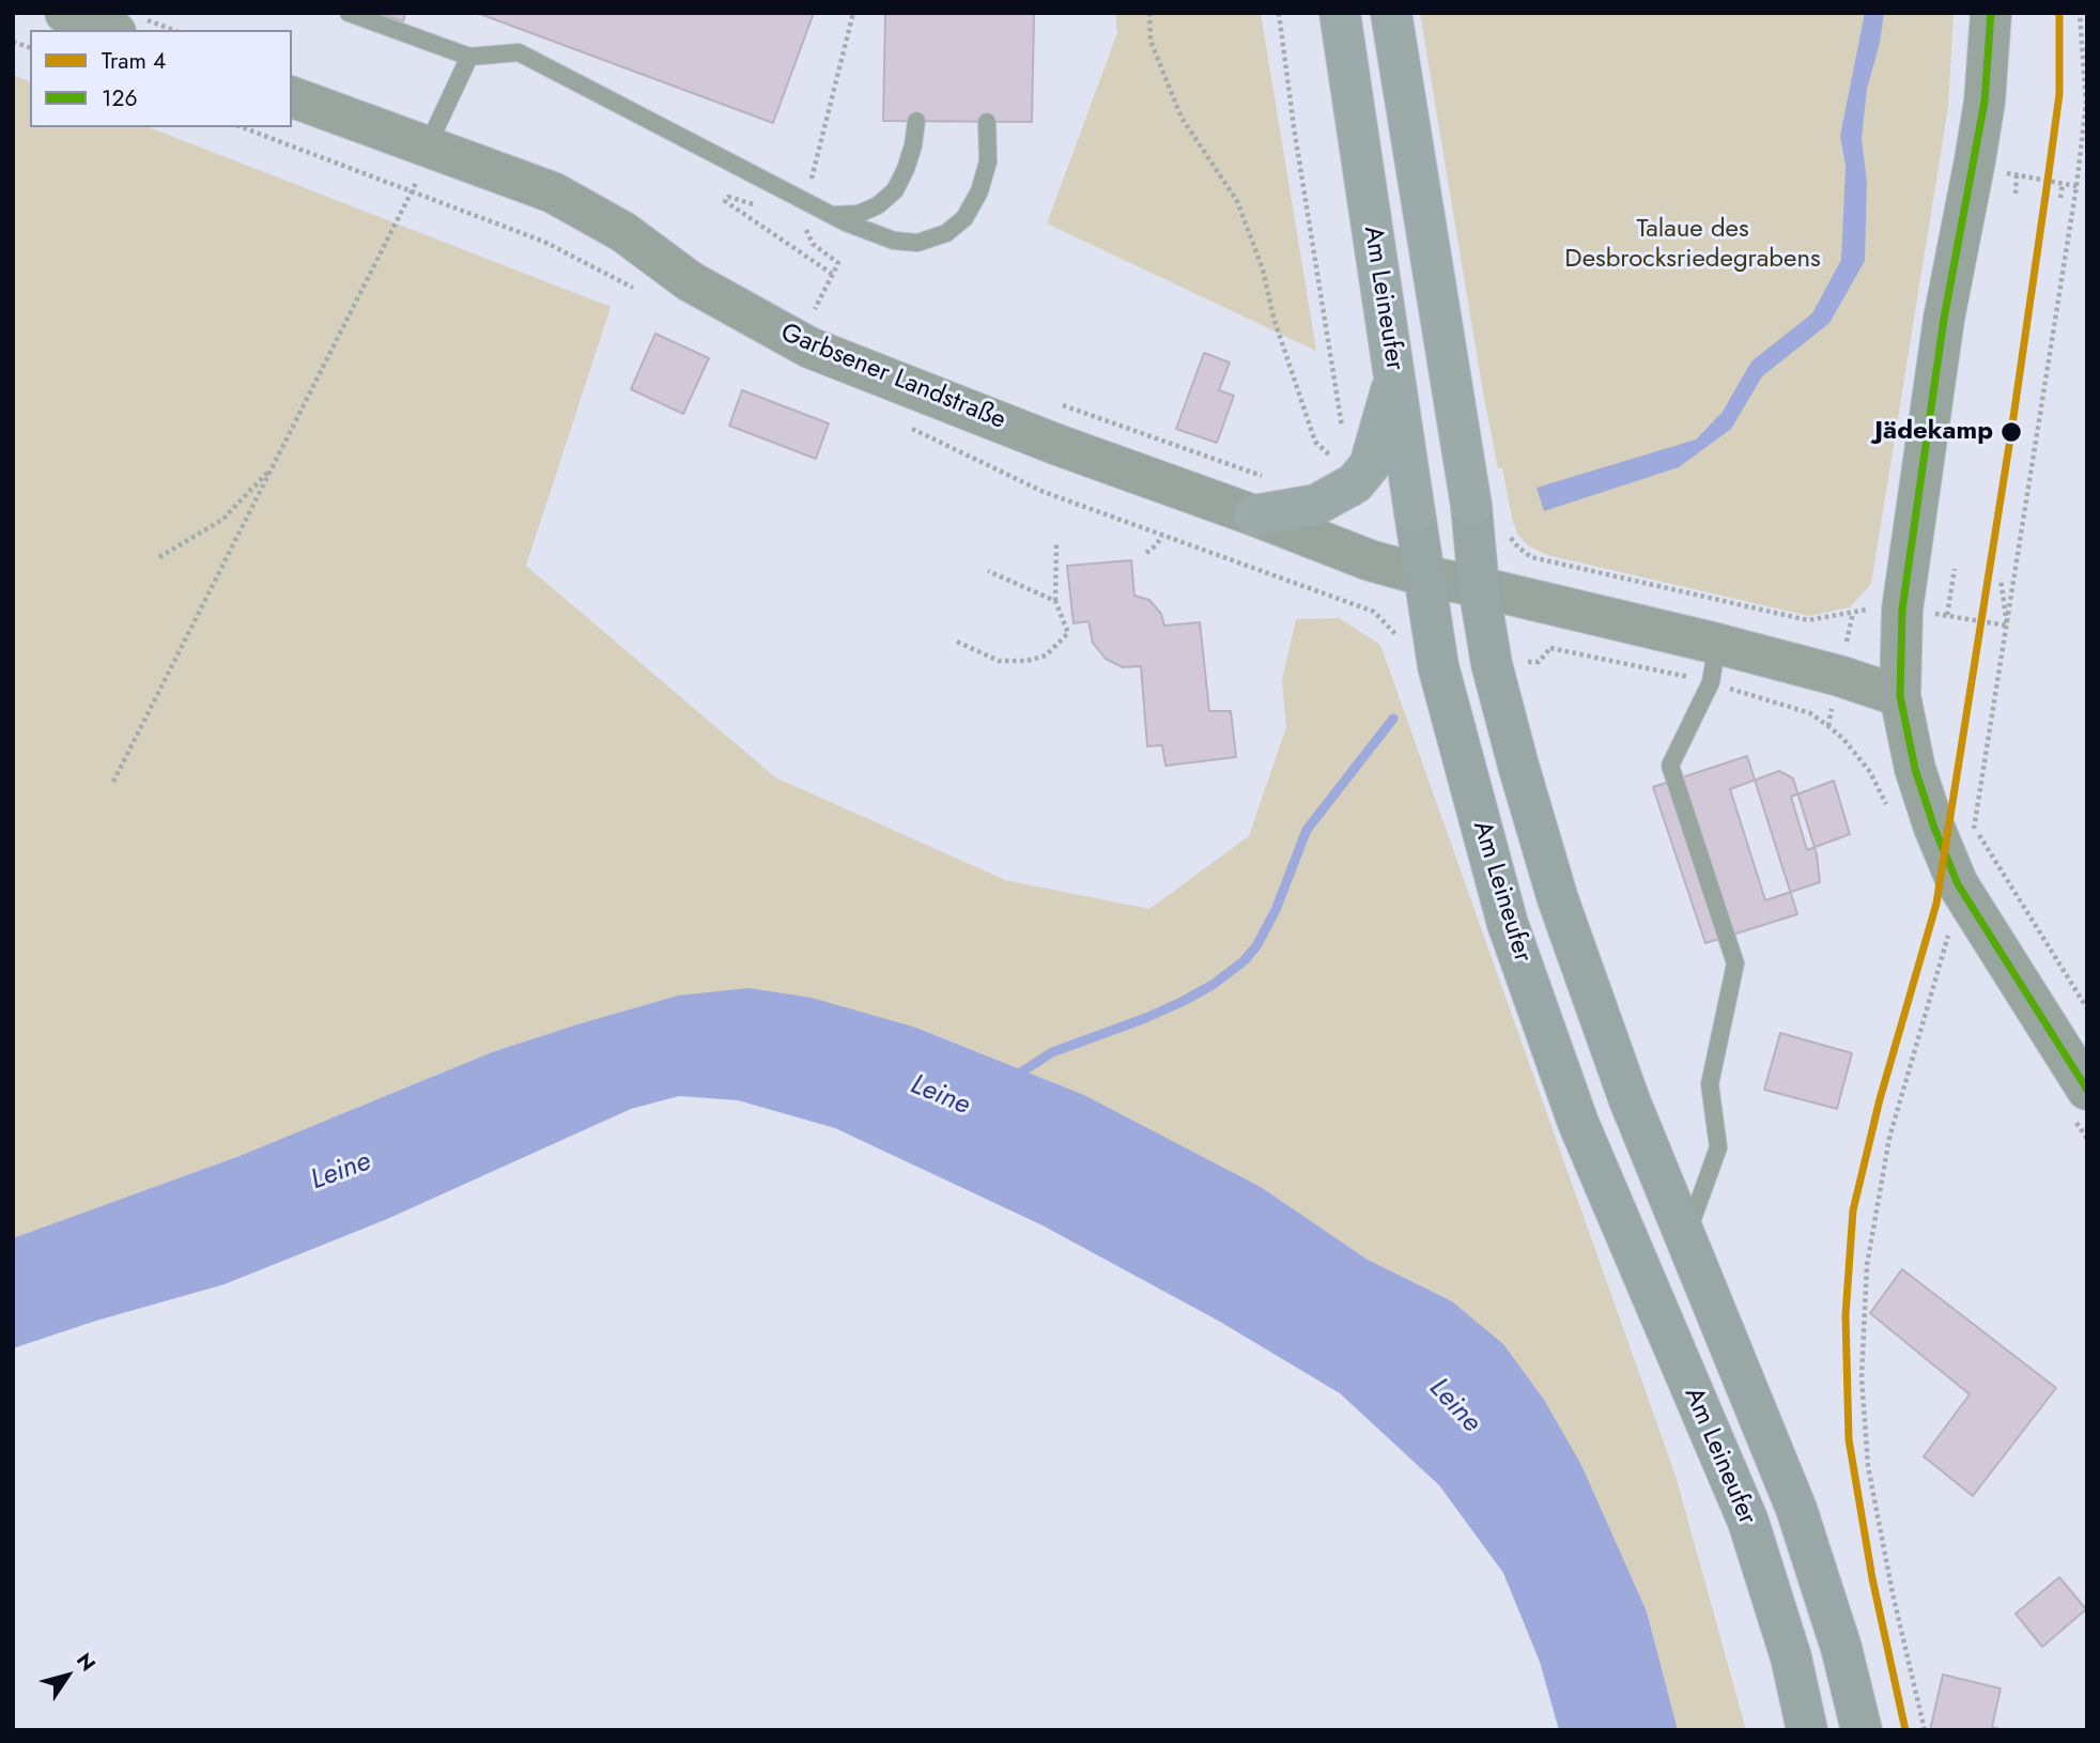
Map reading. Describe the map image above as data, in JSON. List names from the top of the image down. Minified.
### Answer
{"streets":{"highway":["Am Leineufer"],"street":["Garbsener Landstraße"]},"crossings":[["Am Leineufer","Garbsener Landstraße"]],"water":["Leine"],"parks":["Talaue des Desbrocksriedegrabens"],"places":["Jädekamp"],"lines":["tram line 4","transit line 126"],"legend":["Tram 4","126"],"north":"top right"}
